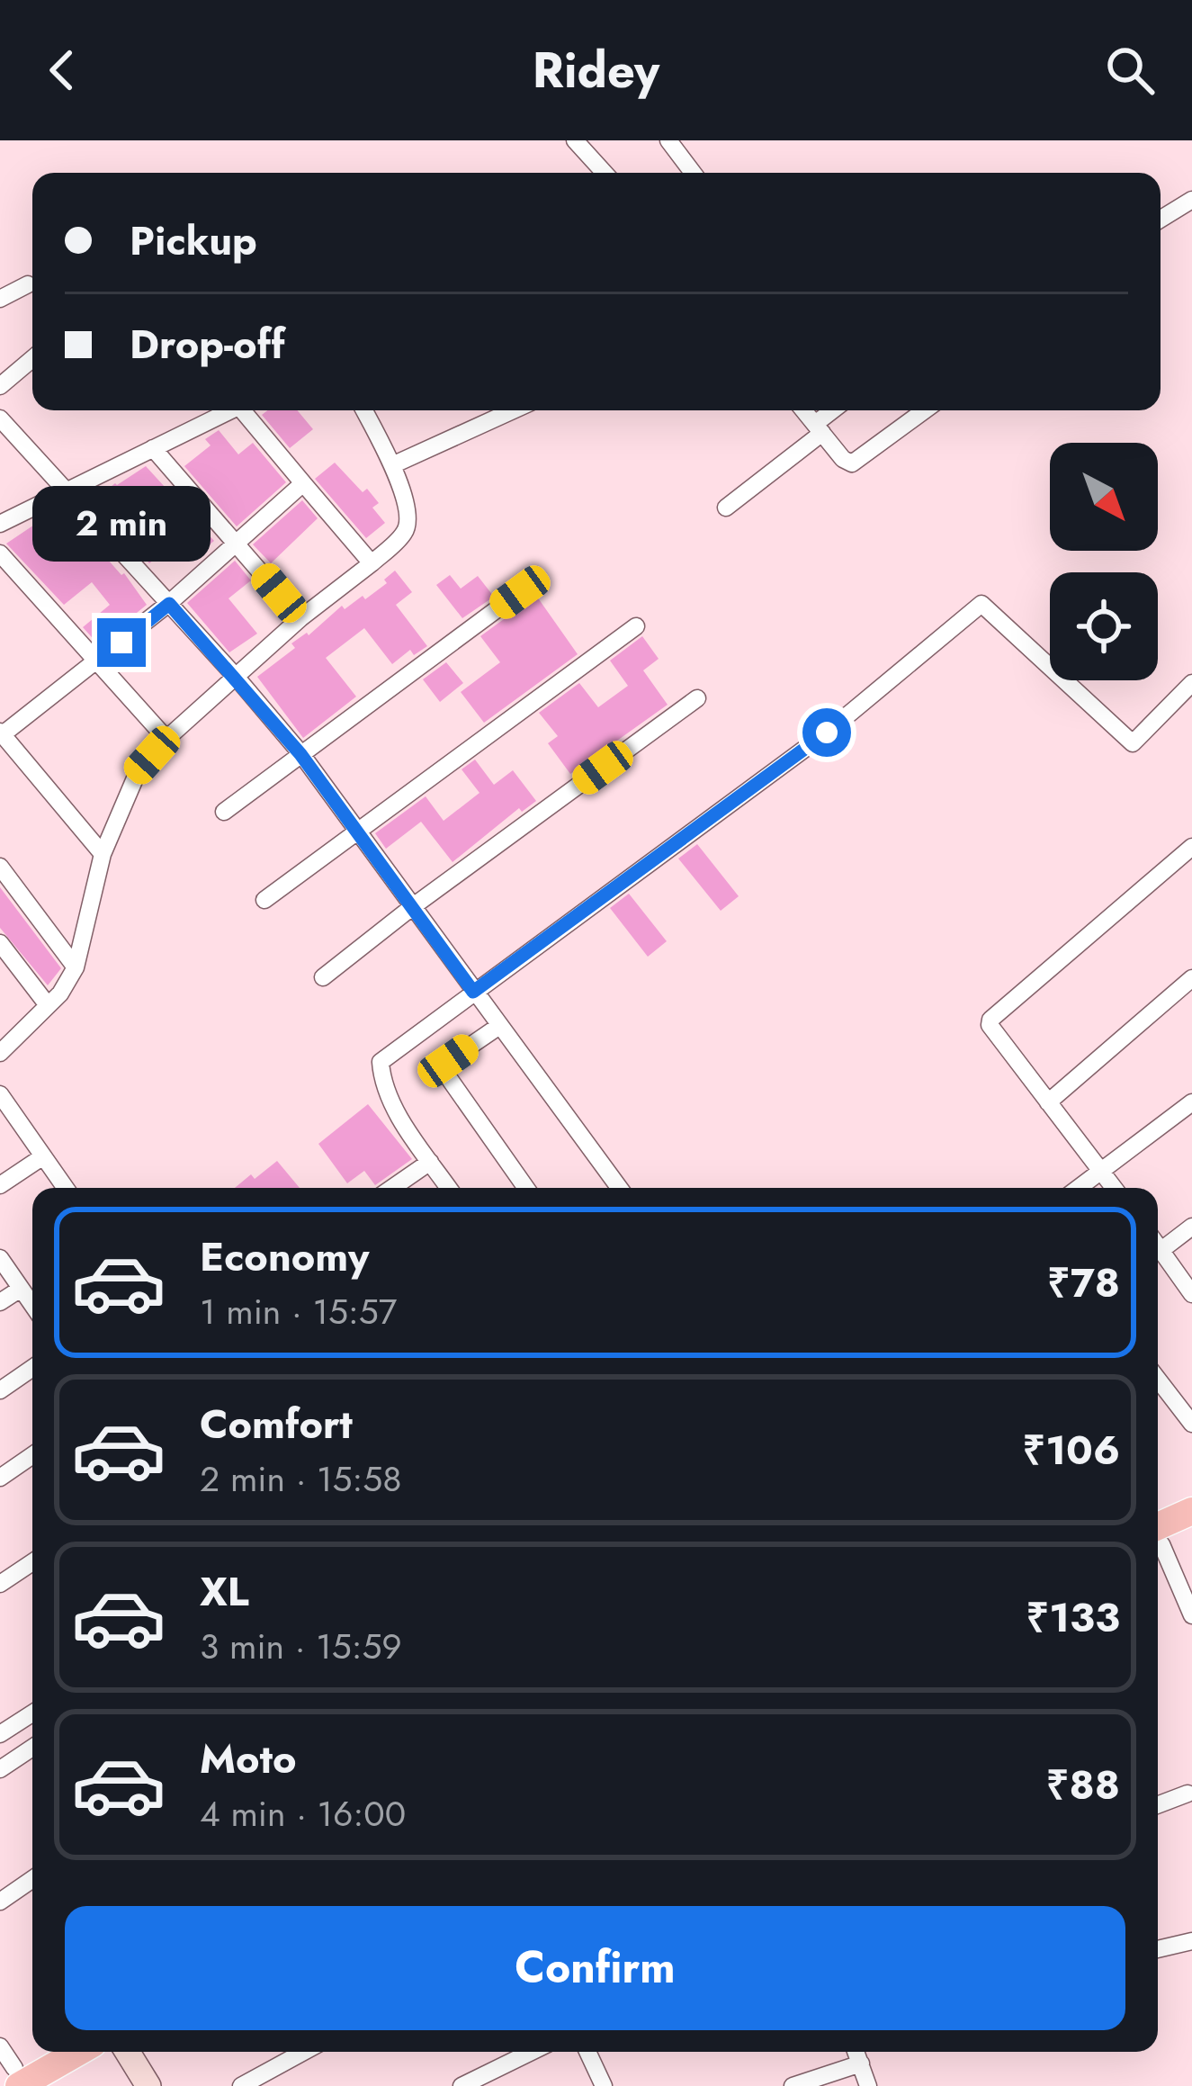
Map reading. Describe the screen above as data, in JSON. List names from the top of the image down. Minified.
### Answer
{"north":"bottom right","page":{"header":"Ridey","banner":["Pickup","Drop-off"],"bubble":"2 min","list":[{"name":"Economy","note":"1 min · 15:57","value":"₹78"},{"name":"Comfort","note":"2 min · 15:58","value":"₹106"},{"name":"XL","note":"3 min · 15:59","value":"₹133"},{"name":"Moto","note":"4 min · 16:00","value":"₹88"}],"buttons":"Confirm"}}
